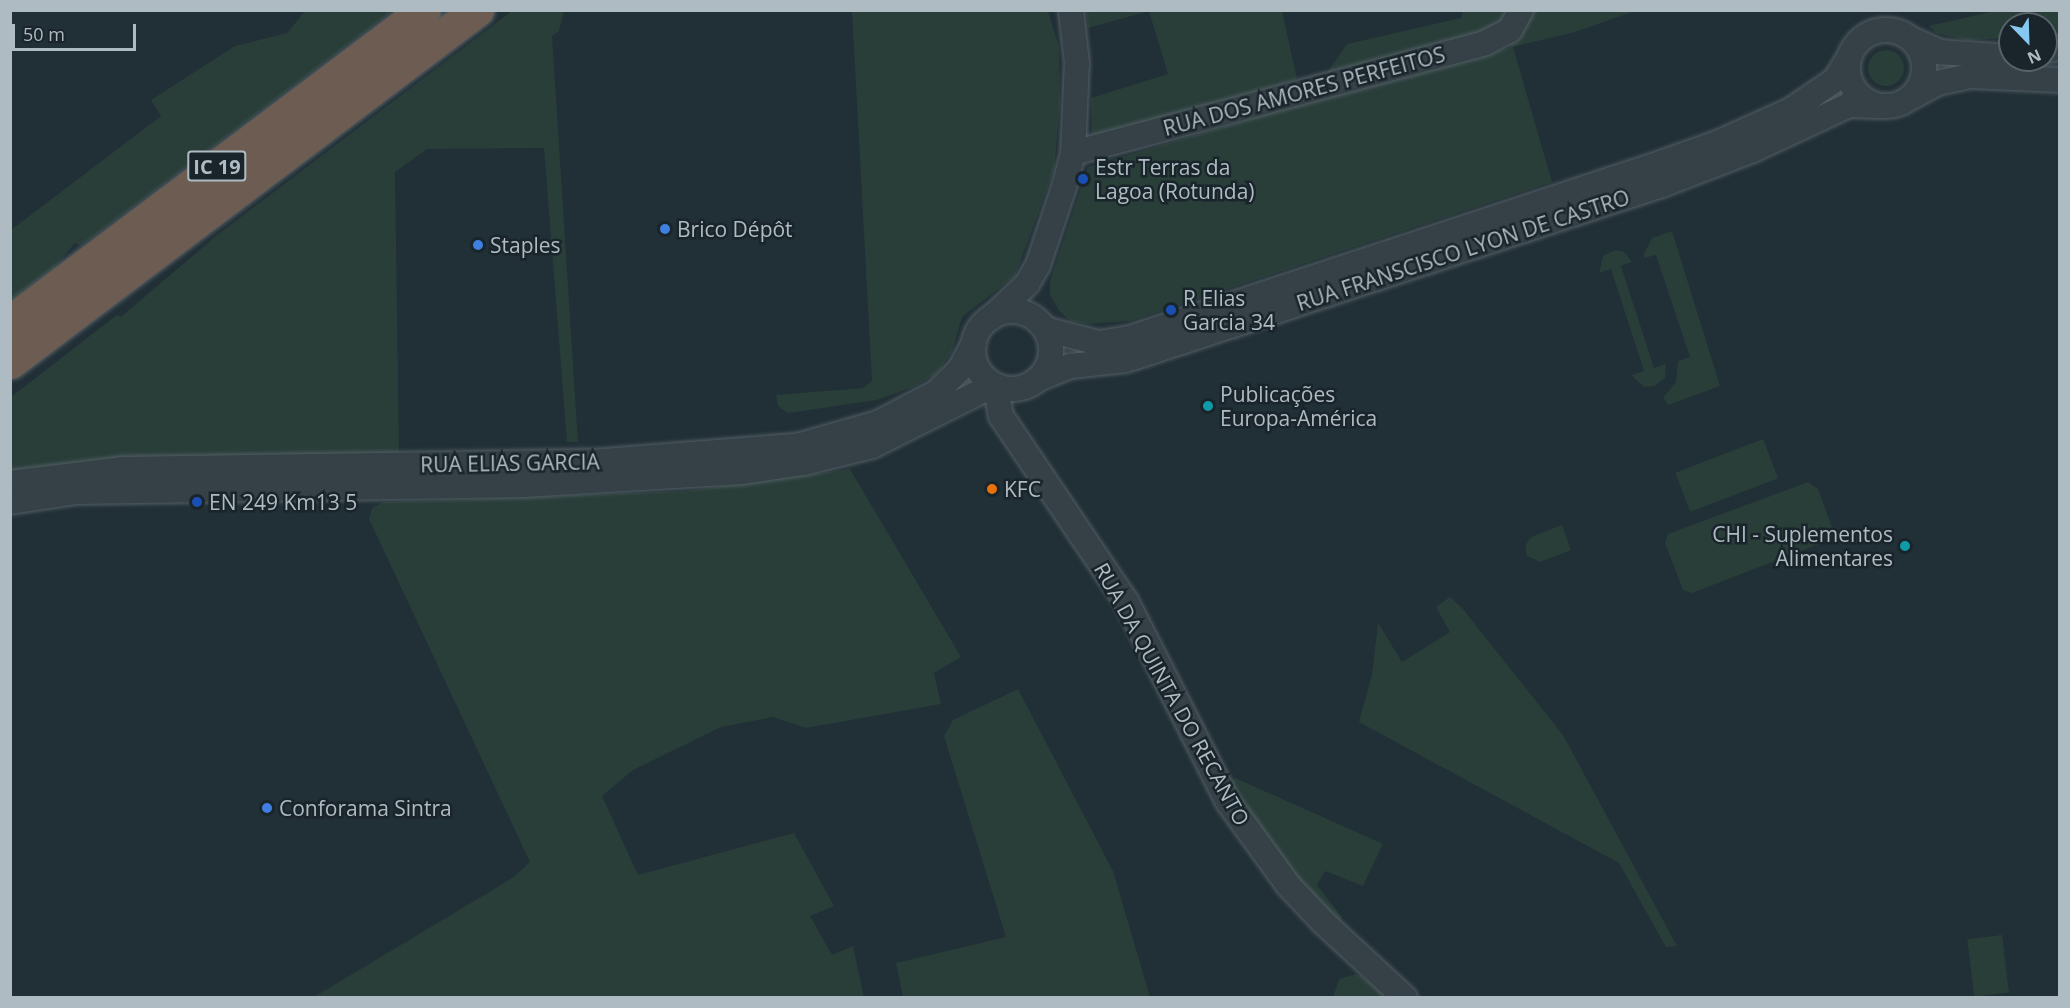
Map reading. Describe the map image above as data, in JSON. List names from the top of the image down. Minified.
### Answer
{"streets":{"highway":["IC 19"],"street":["RUA DOS AMORES PERFEITOS","RUA FRANSCISCO LYON DE CASTRO","RUA ELIAS GARCIA","RUA DA QUINTA DO RECANTO"]},"crossings":[["RUA FRANSCISCO LYON DE CASTRO","RUA ELIAS GARCIA"],["RUA FRANSCISCO LYON DE CASTRO","RUA DA QUINTA DO RECANTO"],["RUA ELIAS GARCIA","RUA DA QUINTA DO RECANTO"]],"places":["Estr Terras da Lagoa (Rotunda)","Brico Dépôt","Staples","R Elias Garcia 34","Publicações Europa-América","KFC","EN 249 Km13 5","CHI - Suplementos Alimentares","Conforama Sintra"],"scale_bar":"50 m","north":"bottom right"}
